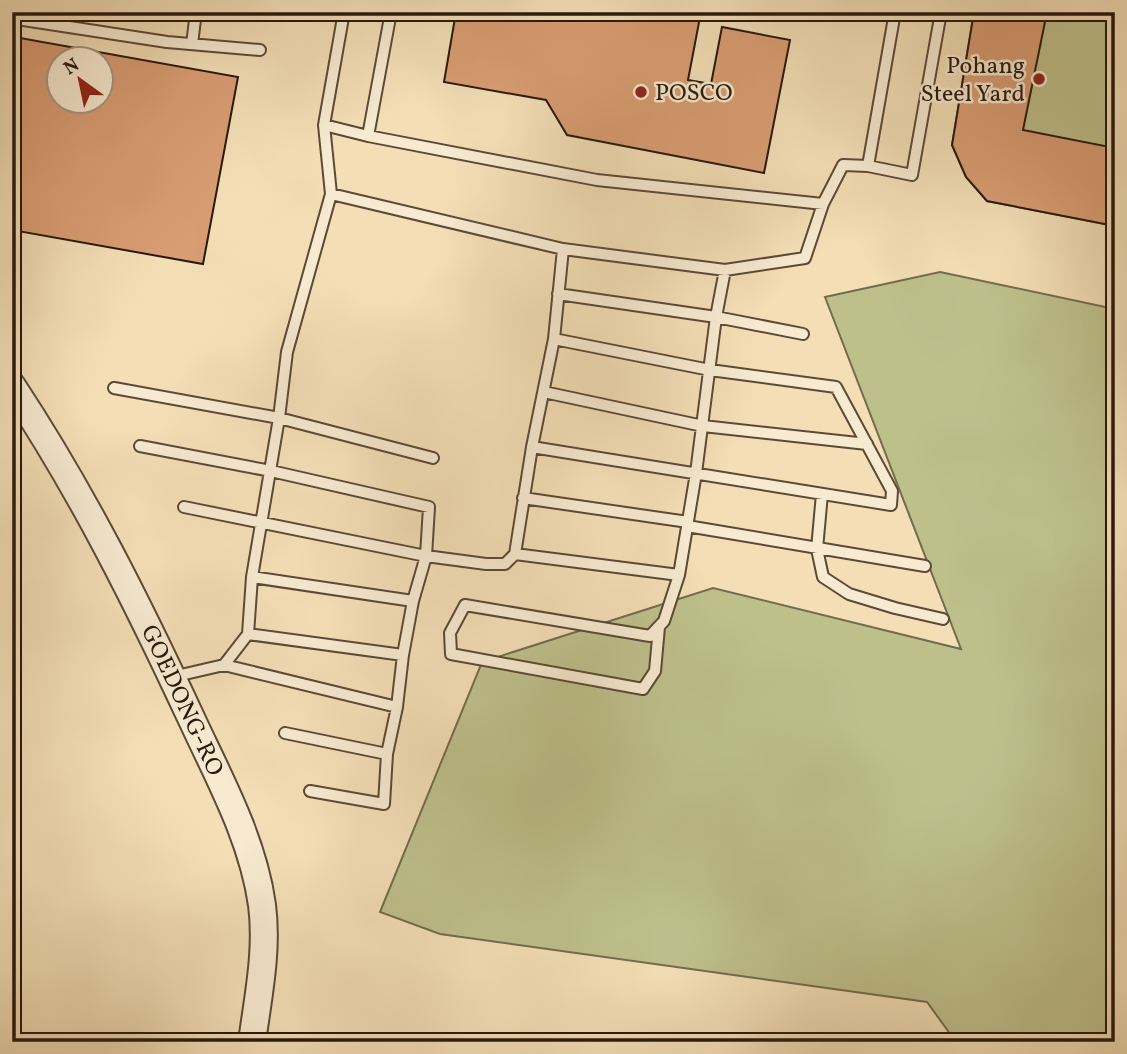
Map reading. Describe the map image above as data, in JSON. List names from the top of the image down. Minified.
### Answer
{"streets":{"street":["GOEDONG-RO"]},"places":["Pohang Steel Yard","POSCO"],"north":"top left"}
